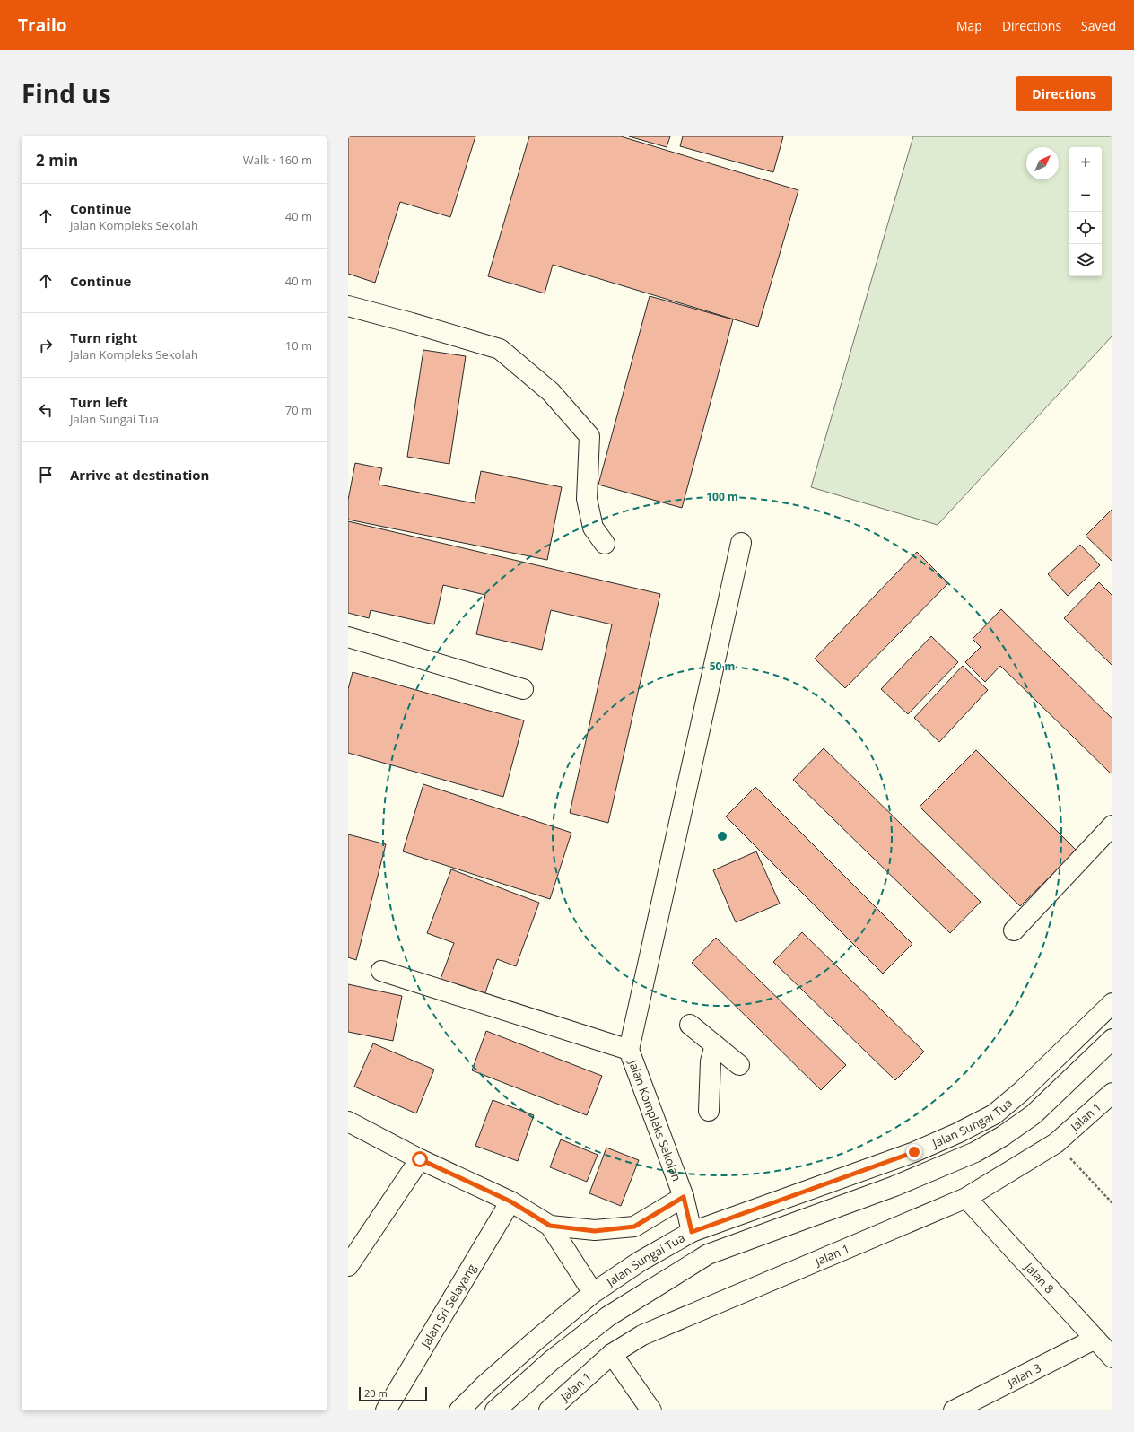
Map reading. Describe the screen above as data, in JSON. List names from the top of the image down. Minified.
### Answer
{"streets":{"street":["Jalan 1","Jalan Kompleks Sekolah","Jalan Sungai Tua","Jalan 8","Jalan Sri Selayang","Jalan 3"]},"crossings":[["Jalan 1","Jalan 8"],["Jalan Kompleks Sekolah","Jalan Sungai Tua"],["Jalan 8","Jalan 3"]],"scale_bar":"20 m","north":"top right","page":{"header":"Trailo","nav":["Map","Directions","Saved"],"title":"Find us","buttons":"Directions","heading":["2 min","Walk · 160 m"],"map_buttons":["+","−"],"list":[["Continue","Jalan Kompleks Sekolah","40 m"],["Continue","40 m"],["Turn right","Jalan Kompleks Sekolah","10 m"],["Turn left","Jalan Sungai Tua","70 m"],"Arrive at destination"],"scale":"20 m"},"rings":["100 m","50 m"]}
